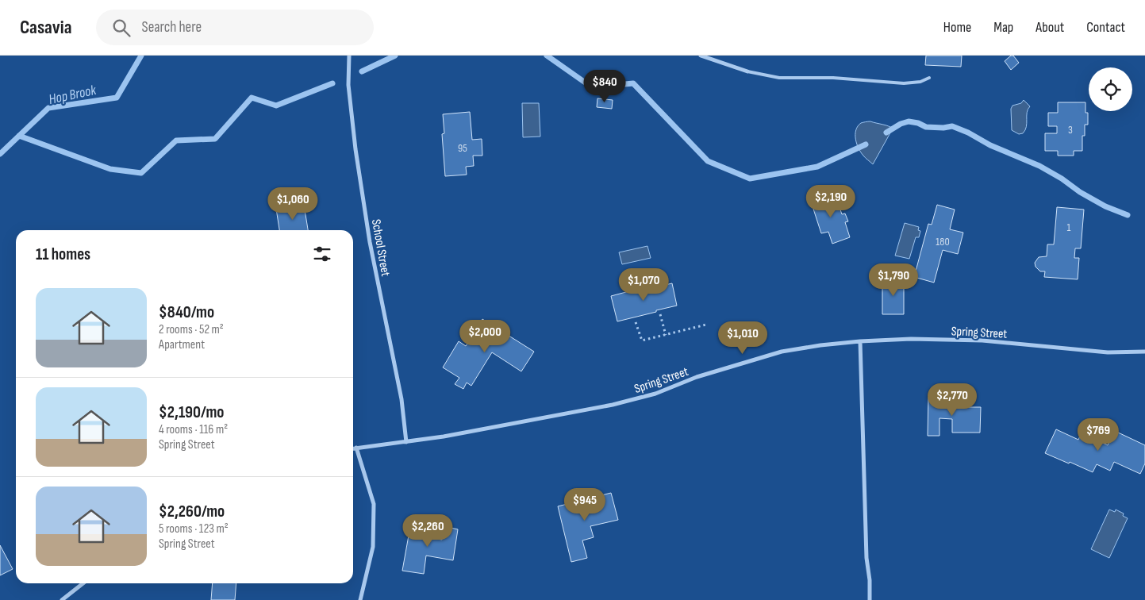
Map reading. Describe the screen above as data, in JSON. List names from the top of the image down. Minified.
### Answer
{"streets":{"street":["School Street","Spring Street"]},"crossings":[["School Street","Spring Street"]],"water":["Hop Brook"],"house_numbers":["3","95","1","180"],"page":{"header":"Casavia","search":"Search here","nav":["Home","Map","About","Contact"],"price":["$840","$2,190","$1,060","$1,790","$1,070","$2,000","$1,010","$2,770","$769","$945","$2,260"],"heading":"11 homes","list":[{"name":"$840/mo","note":"2 rooms · 52 m² · Apartment"},{"name":"$2,190/mo","note":"4 rooms · 116 m² · Spring Street"},{"name":"$2,260/mo","note":"5 rooms · 123 m² · Spring Street"}]}}
